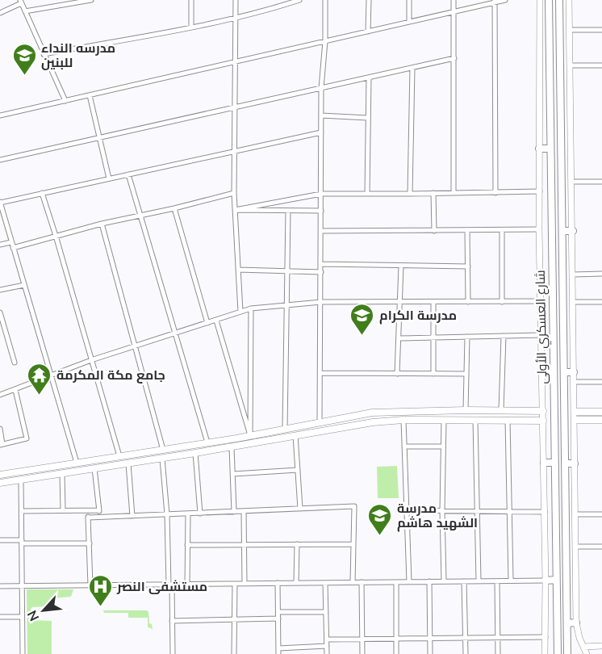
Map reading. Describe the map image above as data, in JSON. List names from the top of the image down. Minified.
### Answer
{"streets":{"main road":["شارع العسكري الأولى"]},"places":{"school or university":["مدرسه النداء للبنين","مدرسة الكرام","مدرسة الشهيد هاشم"],"temple":["جامع مكة المكرمة"],"hospital":["مستشفى النصر"]},"north":"bottom left"}
